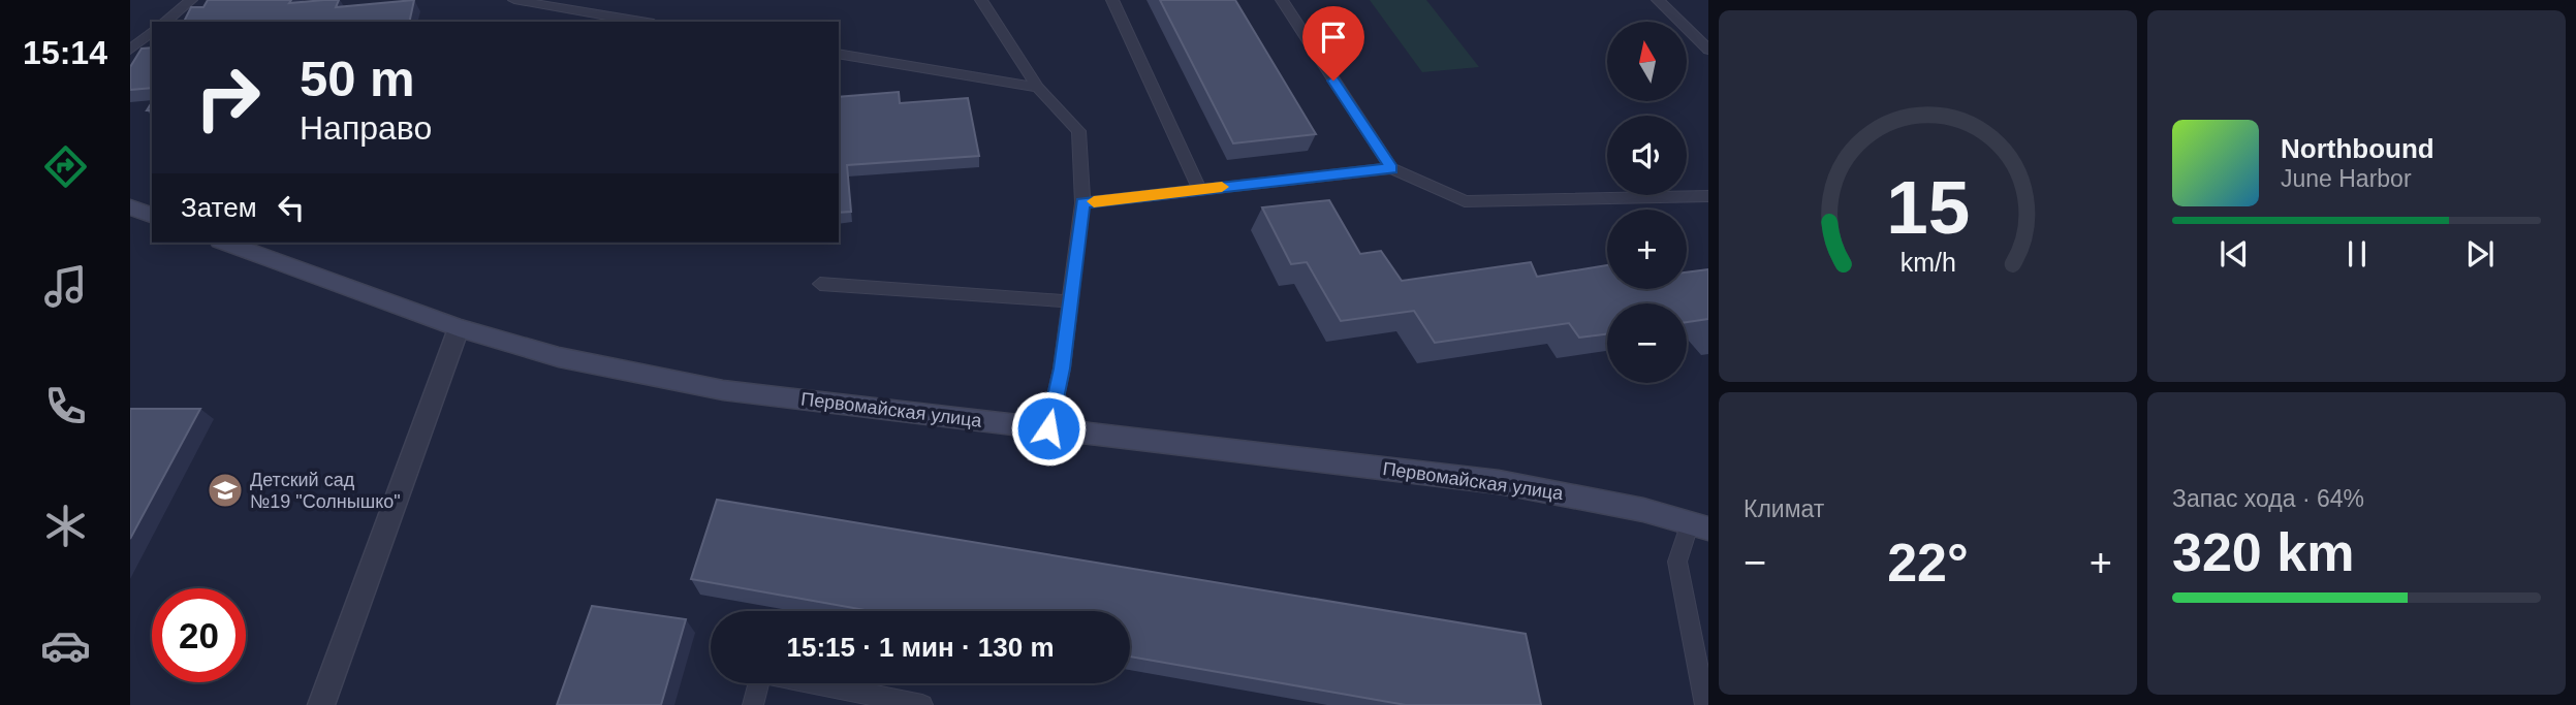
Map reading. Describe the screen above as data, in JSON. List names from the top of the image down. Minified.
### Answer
{"streets":{"main road":["Первомайская улица"]},"places":{"school or university":["Детский сад №19 \"Солнышко\""]},"north":"top","page":{"tabs":"15:14","map_buttons":["+","−"],"turn":["50 m","Направо"],"song":["Northbound","June Harbor"],"then":"Затем","tile":["Климат",["Запас хода · 64%","320 km"]],"heat":["−","22°","+"],"limit":"20","trip":"15:15 · 1 мин · 130 m","gauge":["15","km/h"]}}
